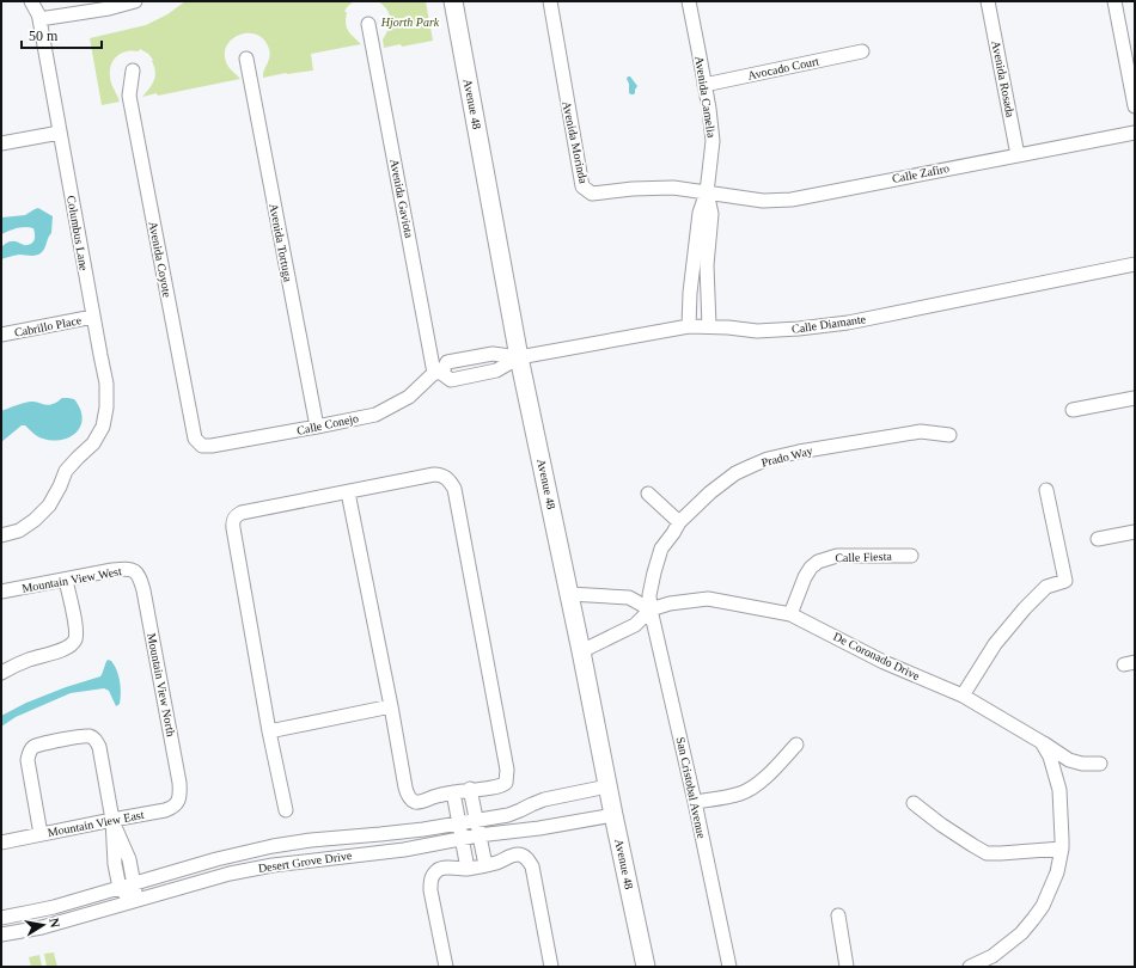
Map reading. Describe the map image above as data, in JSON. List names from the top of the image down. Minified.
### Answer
{"streets":{"main road":["Avenue 48"],"street":["Avocado Court","Avenida Rosada","Avenida Camelia","Avenida Morinda","Calle Zafiro","Avenida Gaviota","Columbus Lane","Avenida Tortuga","Avenida Coyote","Calle Diamante","Cabrillo Place","Calle Conejo","Prado Way","Calle Fiesta","Mountain View West","De Coronado Drive","Mountain View North","San Cristobal Avenue","Mountain View East","Desert Grove Drive"]},"crossings":[["Avocado Court","Avenida Camelia"],["Avenida Rosada","Calle Zafiro"],["Avenida Camelia","Avenida Morinda"],["Avenida Camelia","Calle Zafiro"],["Avenida Camelia","Calle Diamante"],["Avenue 48","Calle Diamante"],["Avenue 48","Calle Conejo"],["Avenue 48","De Coronado Drive"],["Avenue 48","Desert Grove Drive"],["Avenida Morinda","Calle Zafiro"],["Avenida Gaviota","Calle Conejo"],["Columbus Lane","Cabrillo Place"],["Avenida Tortuga","Calle Conejo"],["Avenida Coyote","Calle Conejo"],["Calle Diamante","Calle Conejo"],["Prado Way","De Coronado Drive"],["Prado Way","San Cristobal Avenue"],["Calle Fiesta","De Coronado Drive"],["Mountain View West","Mountain View North"],["De Coronado Drive","San Cristobal Avenue"],["Mountain View North","Mountain View East"]],"parks":["Hjorth Park"],"scale_bar":"50 m","north":"right"}
